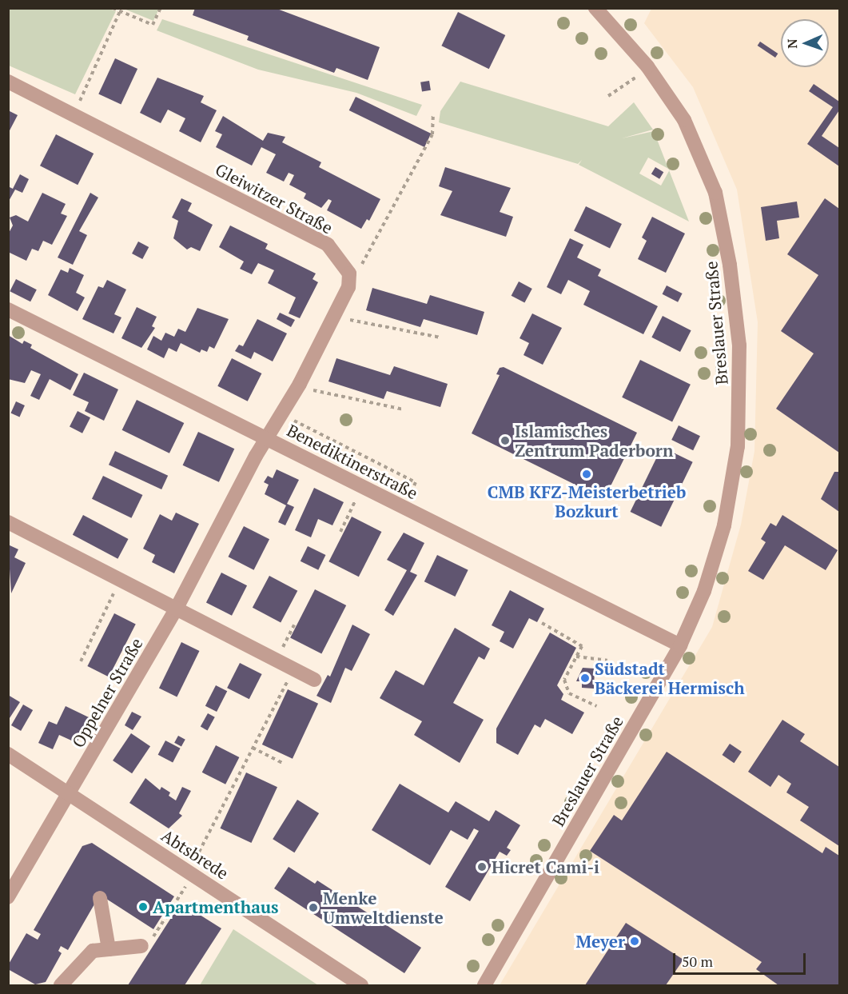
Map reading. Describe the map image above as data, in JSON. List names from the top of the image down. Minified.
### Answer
{"streets":{"street":["Gleiwitzer Straße","Breslauer Straße","Benediktinerstraße","Oppelner Straße","Abtsbrede"]},"crossings":[["Breslauer Straße","Benediktinerstraße"],["Benediktinerstraße","Oppelner Straße"],["Oppelner Straße","Abtsbrede"]],"places":["Islamisches Zentrum Paderborn","CMB KFZ-Meisterbetrieb Bozkurt","Südstadt Bäckerei Hermisch","Hicret Cami-i","Apartmenthaus","Menke Umweltdienste","Meyer"],"scale_bar":"50 m","north":"left"}
